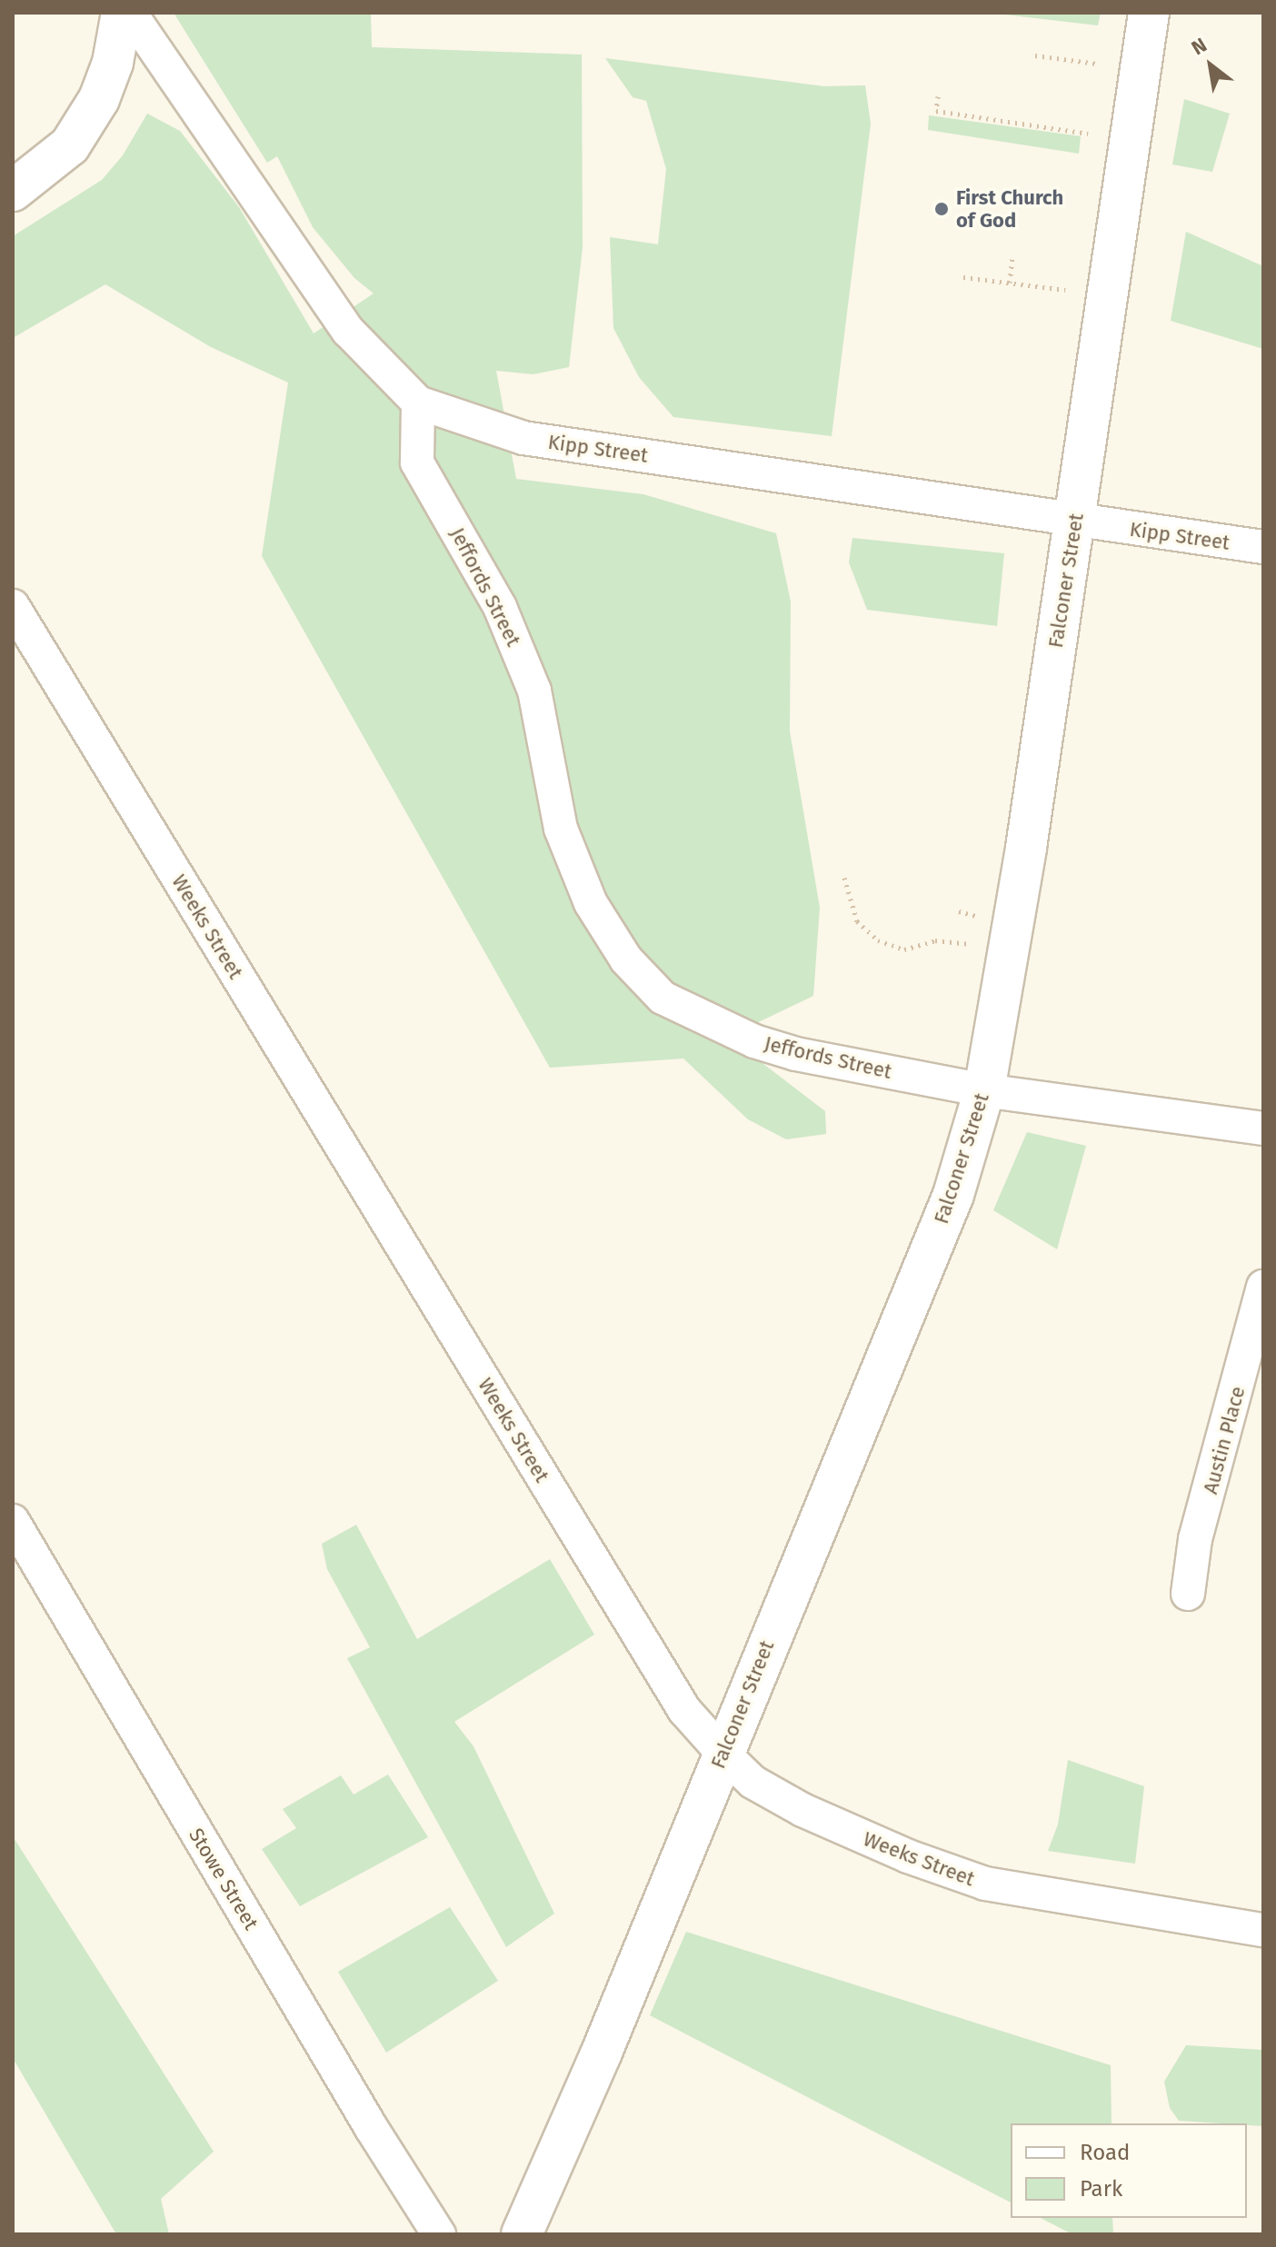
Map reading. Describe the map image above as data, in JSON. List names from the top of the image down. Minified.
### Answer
{"streets":{"street":["Kipp Street","Falconer Street","Jeffords Street","Weeks Street","Austin Place","Stowe Street"]},"crossings":[["Kipp Street","Falconer Street"],["Kipp Street","Jeffords Street"],["Falconer Street","Jeffords Street"],["Falconer Street","Weeks Street"]],"places":["First Church of God"],"legend":["Road","Park"],"north":"top left"}
